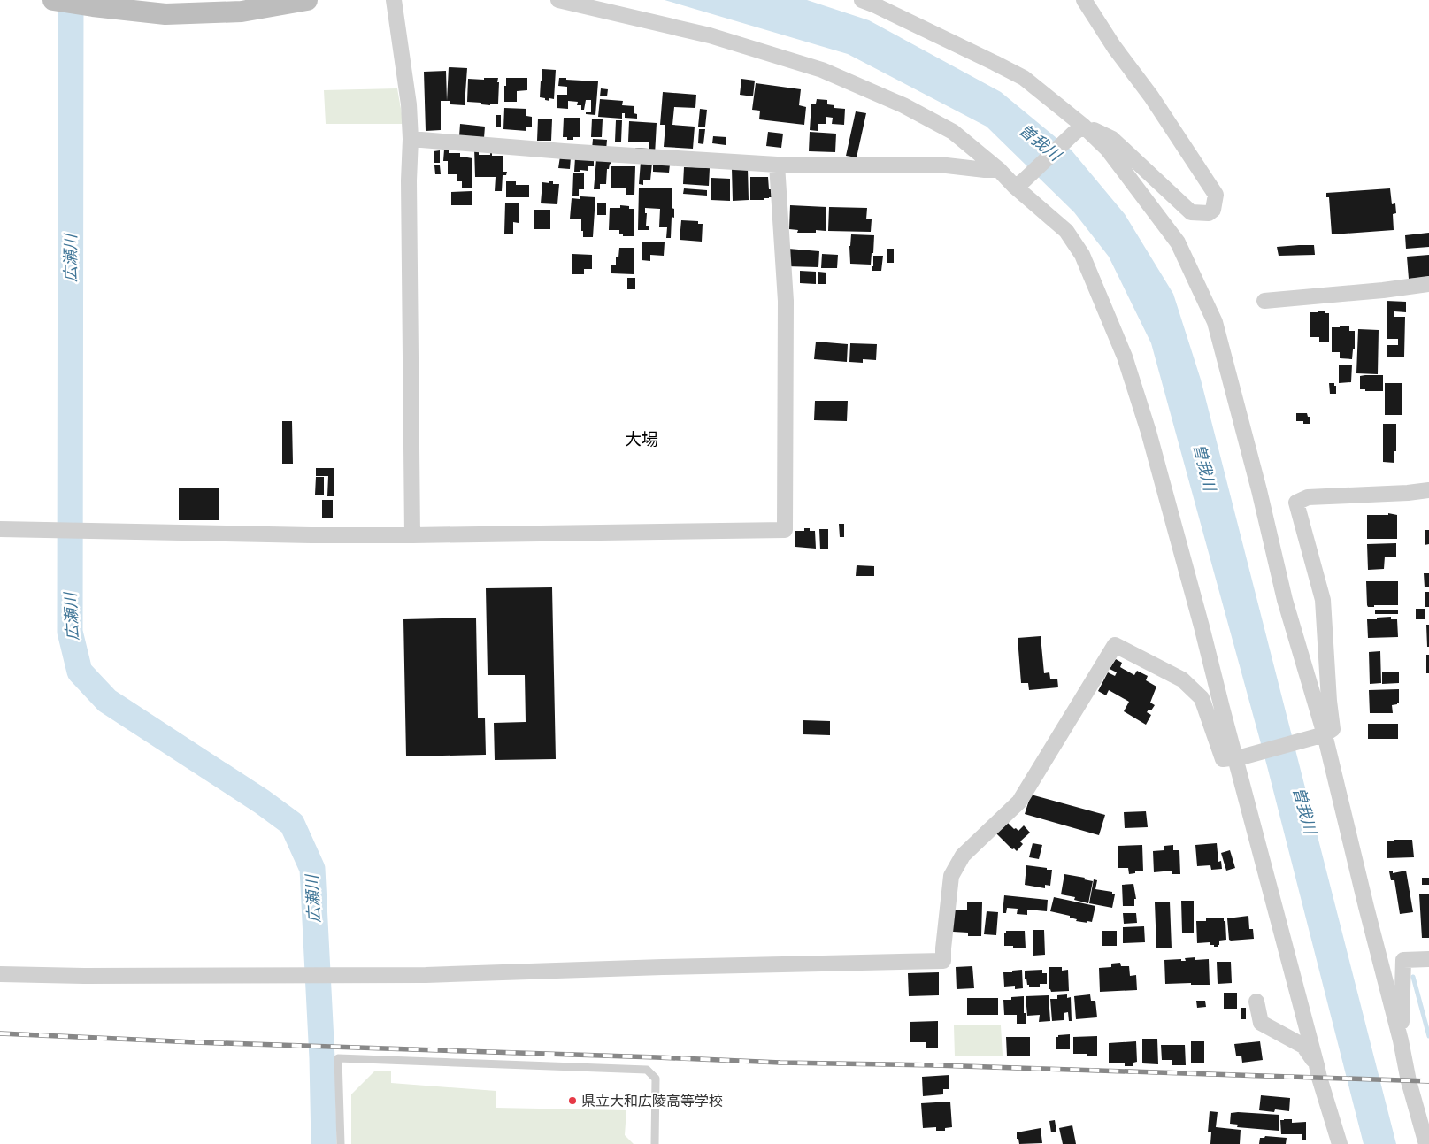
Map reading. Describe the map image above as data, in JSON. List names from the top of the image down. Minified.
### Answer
{"districts":["大場"],"water":["曽我川","広瀬川"],"places":["県立大和広陵高等学校"]}
